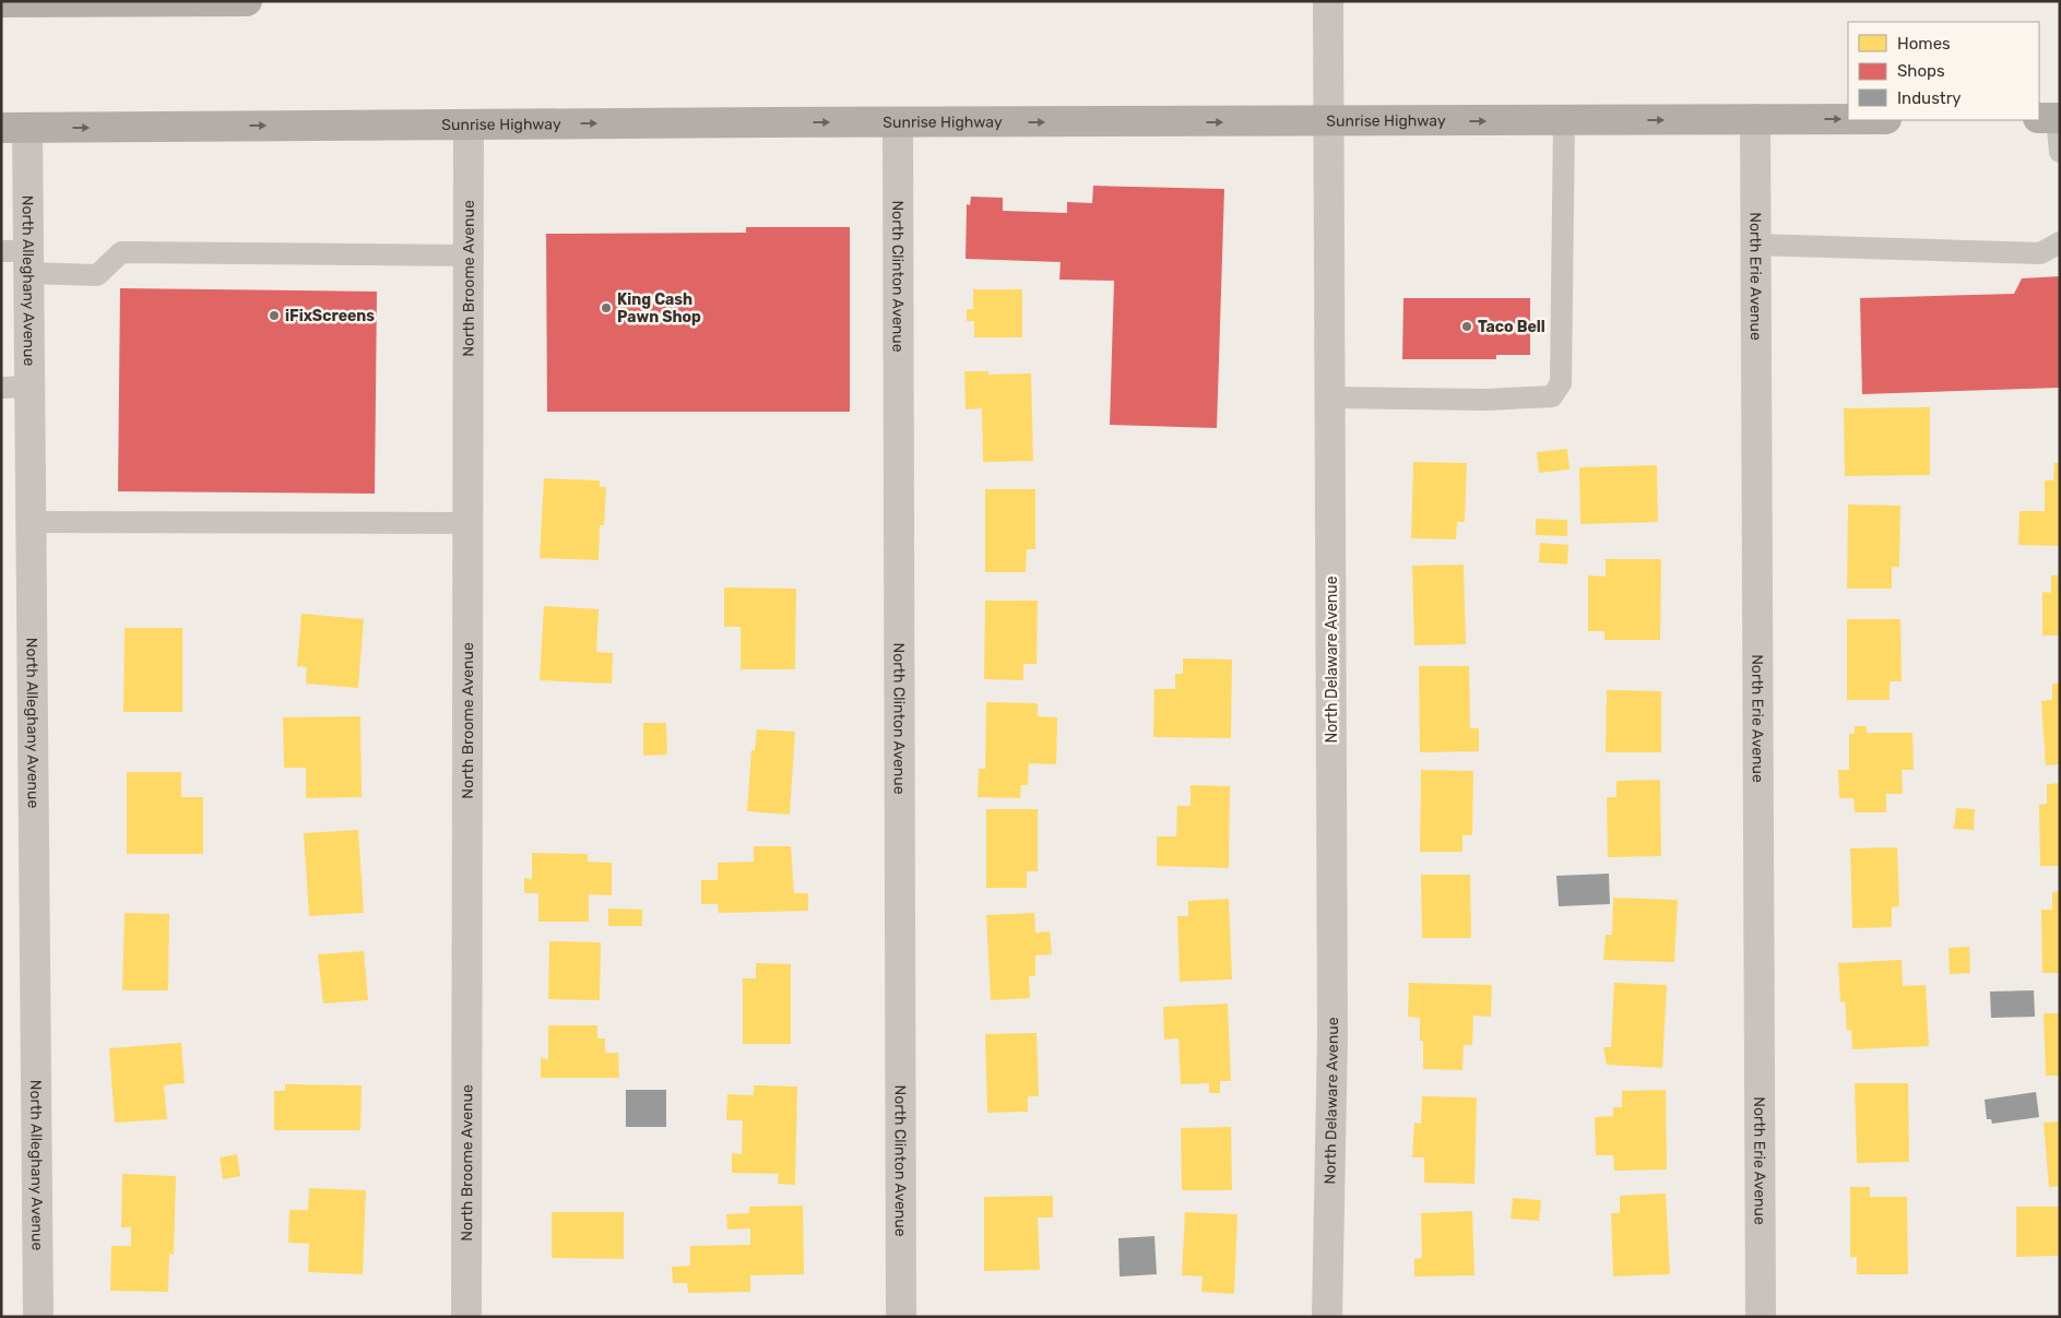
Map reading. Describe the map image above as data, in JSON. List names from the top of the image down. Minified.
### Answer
{"streets":{"highway":["Sunrise Highway"],"street":["North Erie Avenue","North Clinton Avenue","North Broome Avenue","North Alleghany Avenue","North Delaware Avenue"]},"crossings":[["Sunrise Highway","North Erie Avenue"],["Sunrise Highway","North Clinton Avenue"],["Sunrise Highway","North Broome Avenue"],["Sunrise Highway","North Alleghany Avenue"],["Sunrise Highway","North Delaware Avenue"]],"one_way":["Sunrise Highway"],"places":["King Cash Pawn Shop","iFixScreens","Taco Bell"],"legend":["Homes","Shops","Industry"]}
